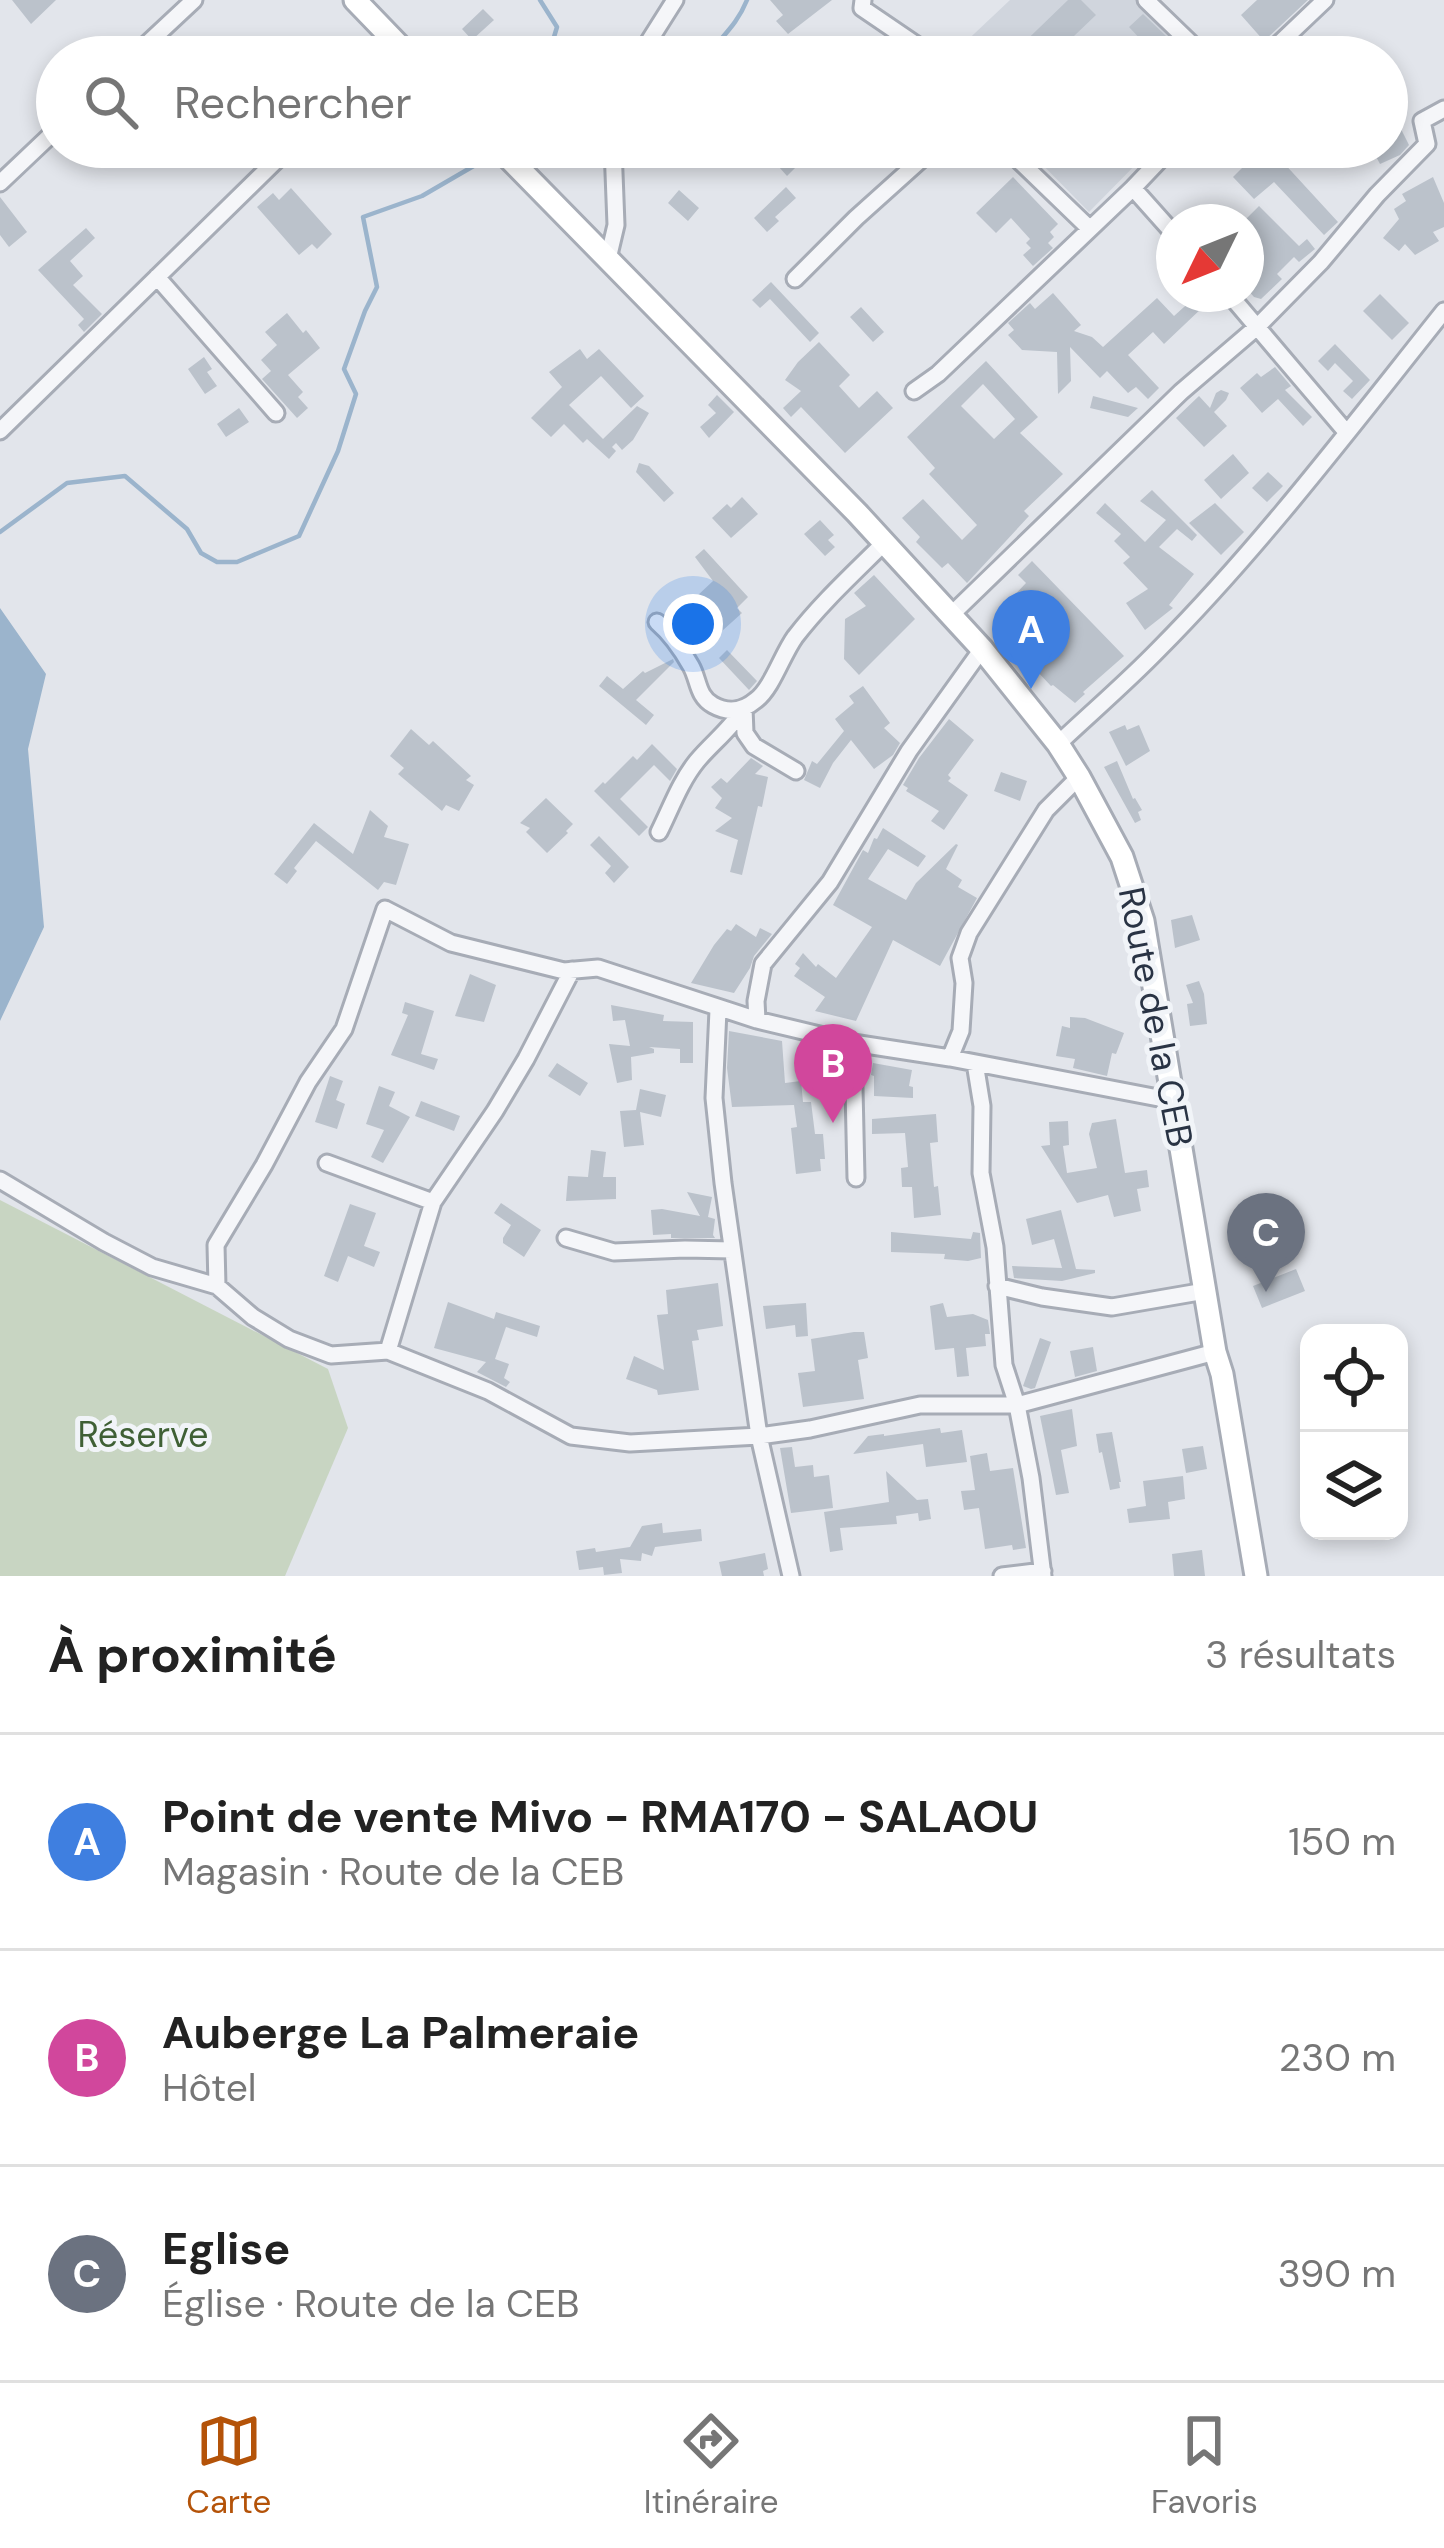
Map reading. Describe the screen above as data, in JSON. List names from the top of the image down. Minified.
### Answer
{"streets":{"main road":["Route de la CEB"]},"parks":["Réserve"],"north":"bottom left","page":{"search":"Rechercher","pins":["A","B","C"],"heading":["À proximité","3 résultats"],"list":[{"mark":"A","name":"Point de vente Mivo - RMA170 - SALAOU","note":"Magasin · Route de la CEB","value":"150 m"},{"mark":"B","name":"Auberge La Palmeraie","note":"Hôtel","value":"230 m"},{"mark":"C","name":"Eglise","note":"Église · Route de la CEB","value":"390 m"}],"nav":["Carte","Itinéraire","Favoris"]}}
